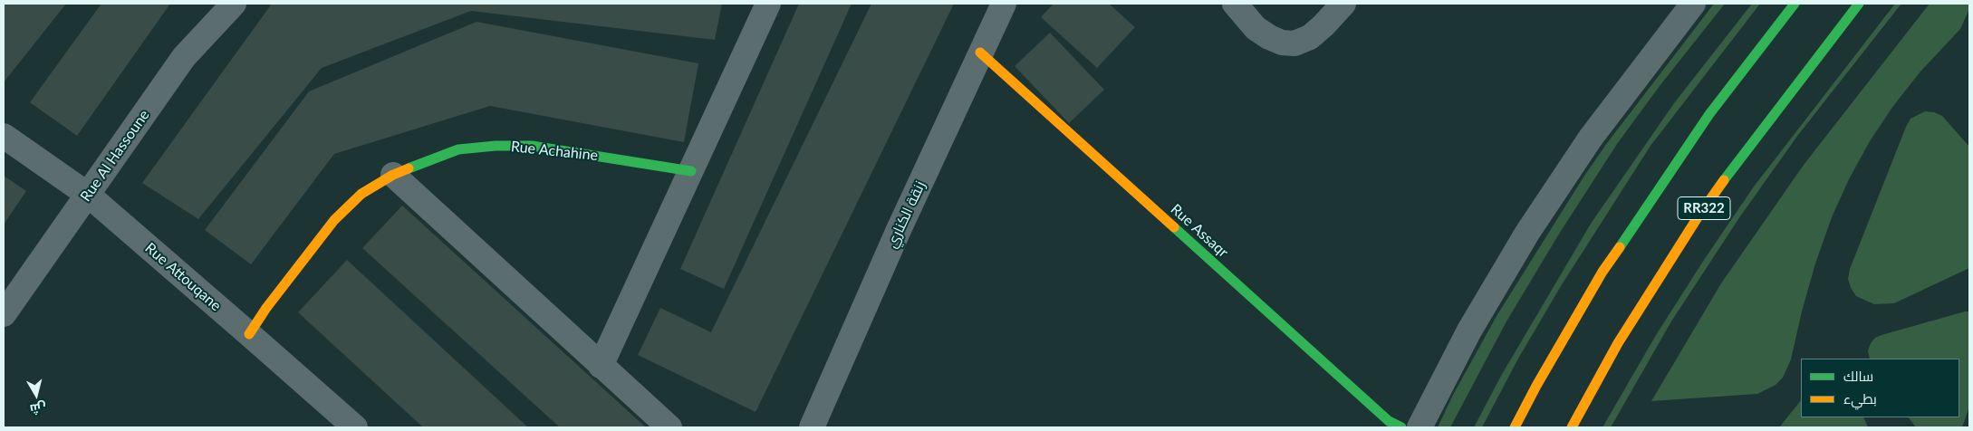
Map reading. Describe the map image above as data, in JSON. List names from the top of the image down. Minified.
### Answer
{"streets":{"street":["Rue Achahine","Rue Al Hassoune","RR322","زنقة الكناري","Rue Assaqr","Rue Attouqane"]},"crossings":[["Rue Achahine","Rue Attouqane"],["Rue Al Hassoune","Rue Attouqane"],["زنقة الكناري","Rue Assaqr"]],"legend":["سالك","بطيء"],"north":"bottom"}
